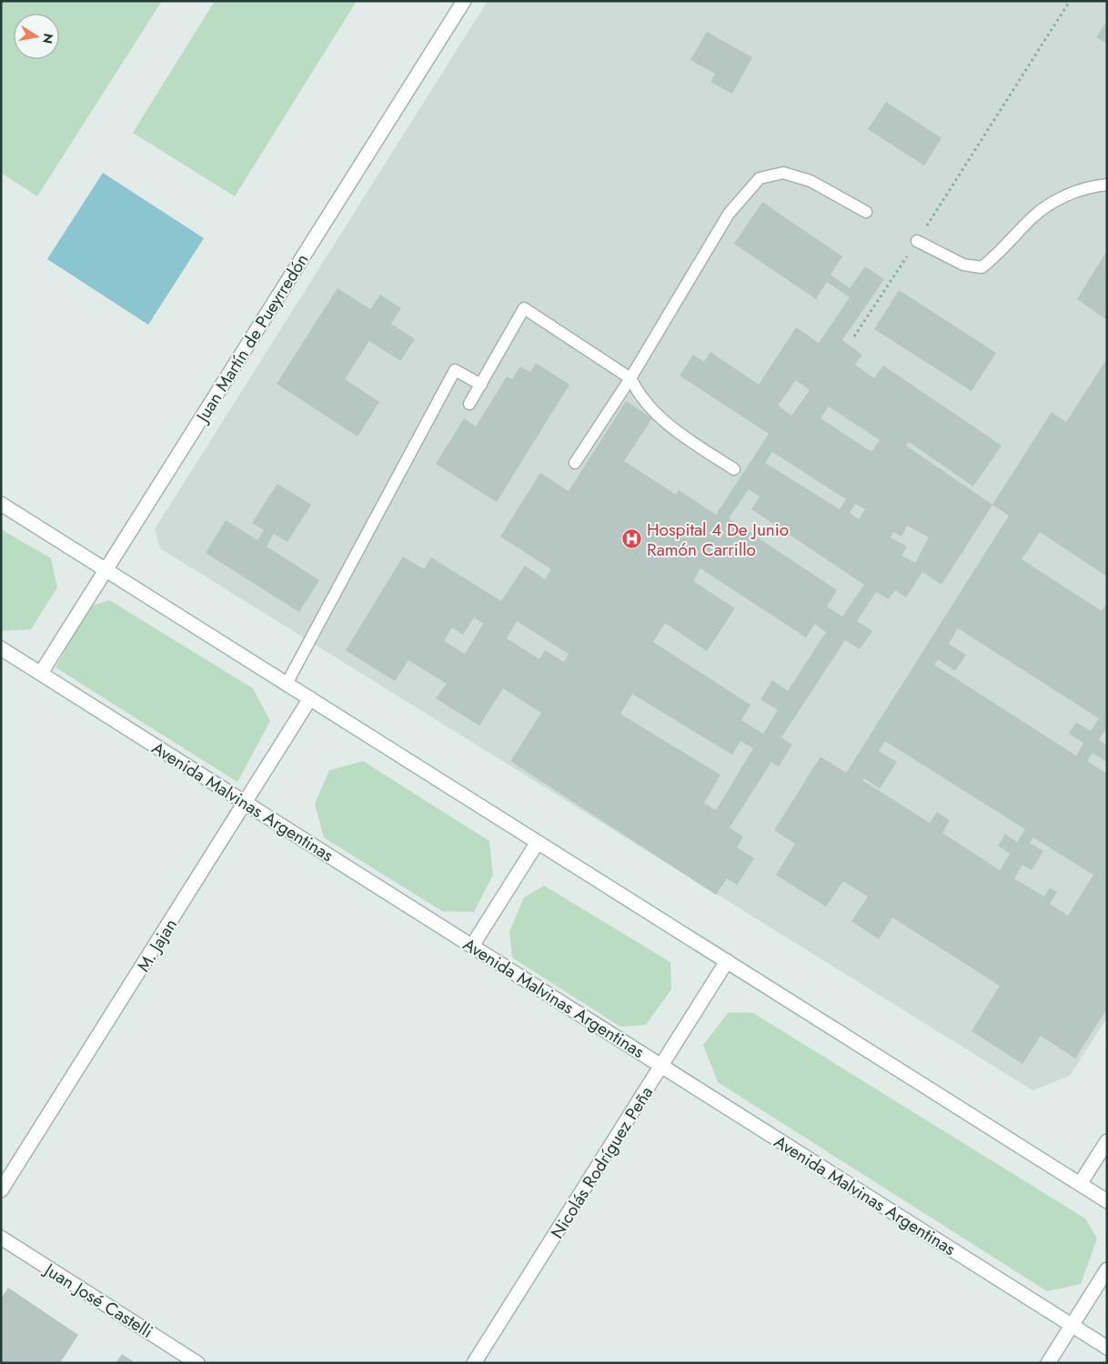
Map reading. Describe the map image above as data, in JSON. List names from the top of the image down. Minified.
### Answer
{"streets":{"main road":["Juan Martín de Pueyrredón","Avenida Malvinas Argentinas","M. Jajan","Nicolás Rodríguez Peña","Juan José Castelli"]},"crossings":[["Juan Martín de Pueyrredón","Avenida Malvinas Argentinas"],["Avenida Malvinas Argentinas","M. Jajan"],["Avenida Malvinas Argentinas","Nicolás Rodríguez Peña"]],"places":{"hospital":["Hospital 4 De Junio Ramón Carrillo"]},"north":"right"}
